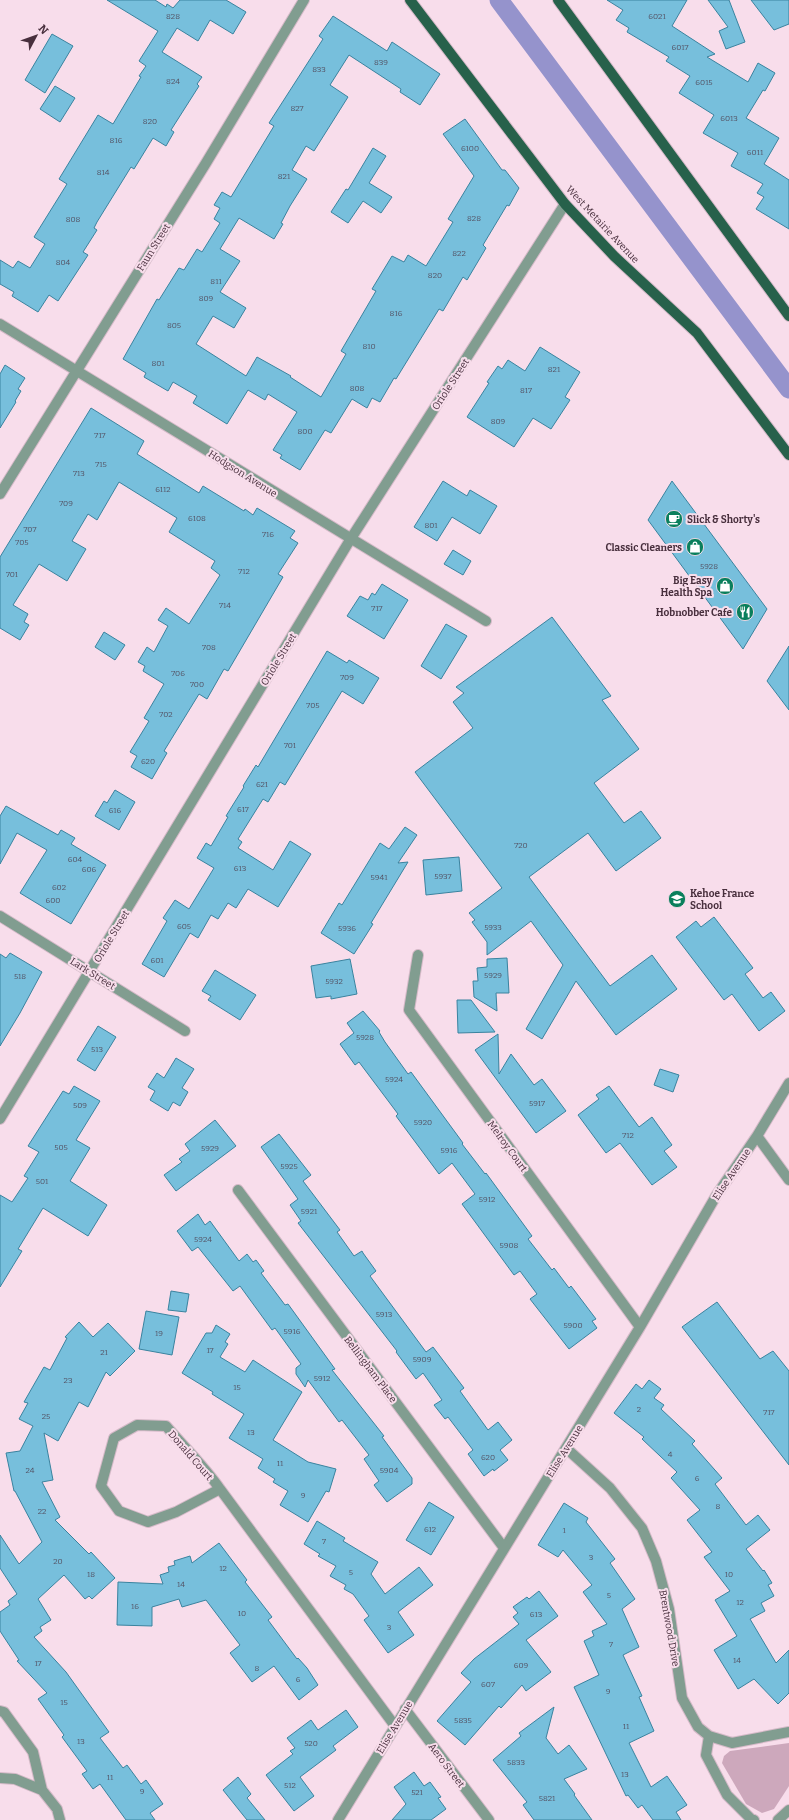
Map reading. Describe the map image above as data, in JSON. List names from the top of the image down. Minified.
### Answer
{"streets":{"main road":["West Metairie Avenue"],"street":["Faun Street","Oriole Street","Hodgson Avenue","Lark Street","Melroy Court","Elise Avenue","Bellingham Place","Donald Court","Brentwood Drive","Aero Street"]},"crossings":[["West Metairie Avenue","Oriole Street"],["Faun Street","Hodgson Avenue"],["Oriole Street","Hodgson Avenue"],["Oriole Street","Lark Street"],["Melroy Court","Elise Avenue"],["Elise Avenue","Bellingham Place"],["Elise Avenue","Donald Court"],["Elise Avenue","Brentwood Drive"],["Elise Avenue","Aero Street"]],"places":{"cafe":["Slick & Shorty's"],"shop":["Classic Cleaners","Big Easy Health Spa"],"restaurant":["Hobnobber Cafe"],"school or university":["Kehoe France School"]},"house_numbers":["828","6021","6017","839","833","824","6015","827","6013","820","816","6100","6011","814","821","828","808","822","804","820","811","809","816","805","810","801","821","808","817","809","800","717","715","713","6112","709","6108","801","707","716","705","5928","712","701","714","717","708","706","709","700","705","702","701","620","621","617","616","720","604","613","606","5937","5941","602","600","605","5933","5936","601","5929","518","5932","5928","513","5924","5917","509","5920","712","505","5929","5916","5925","501","5912","5921","5924","5908","5913","5900","5916","19","17","21","5909","5912","23","15","2","717","25","13","4","620","11","24","5904","6","9","8","22","612","1","7","3","20","12","5","18","10","14","5","12","16","10","613","3","7","14","17","609","8","6","607","9","15","5835","11","13","520","5833","13","11","512","9","521","5821"],"north":"top right"}
